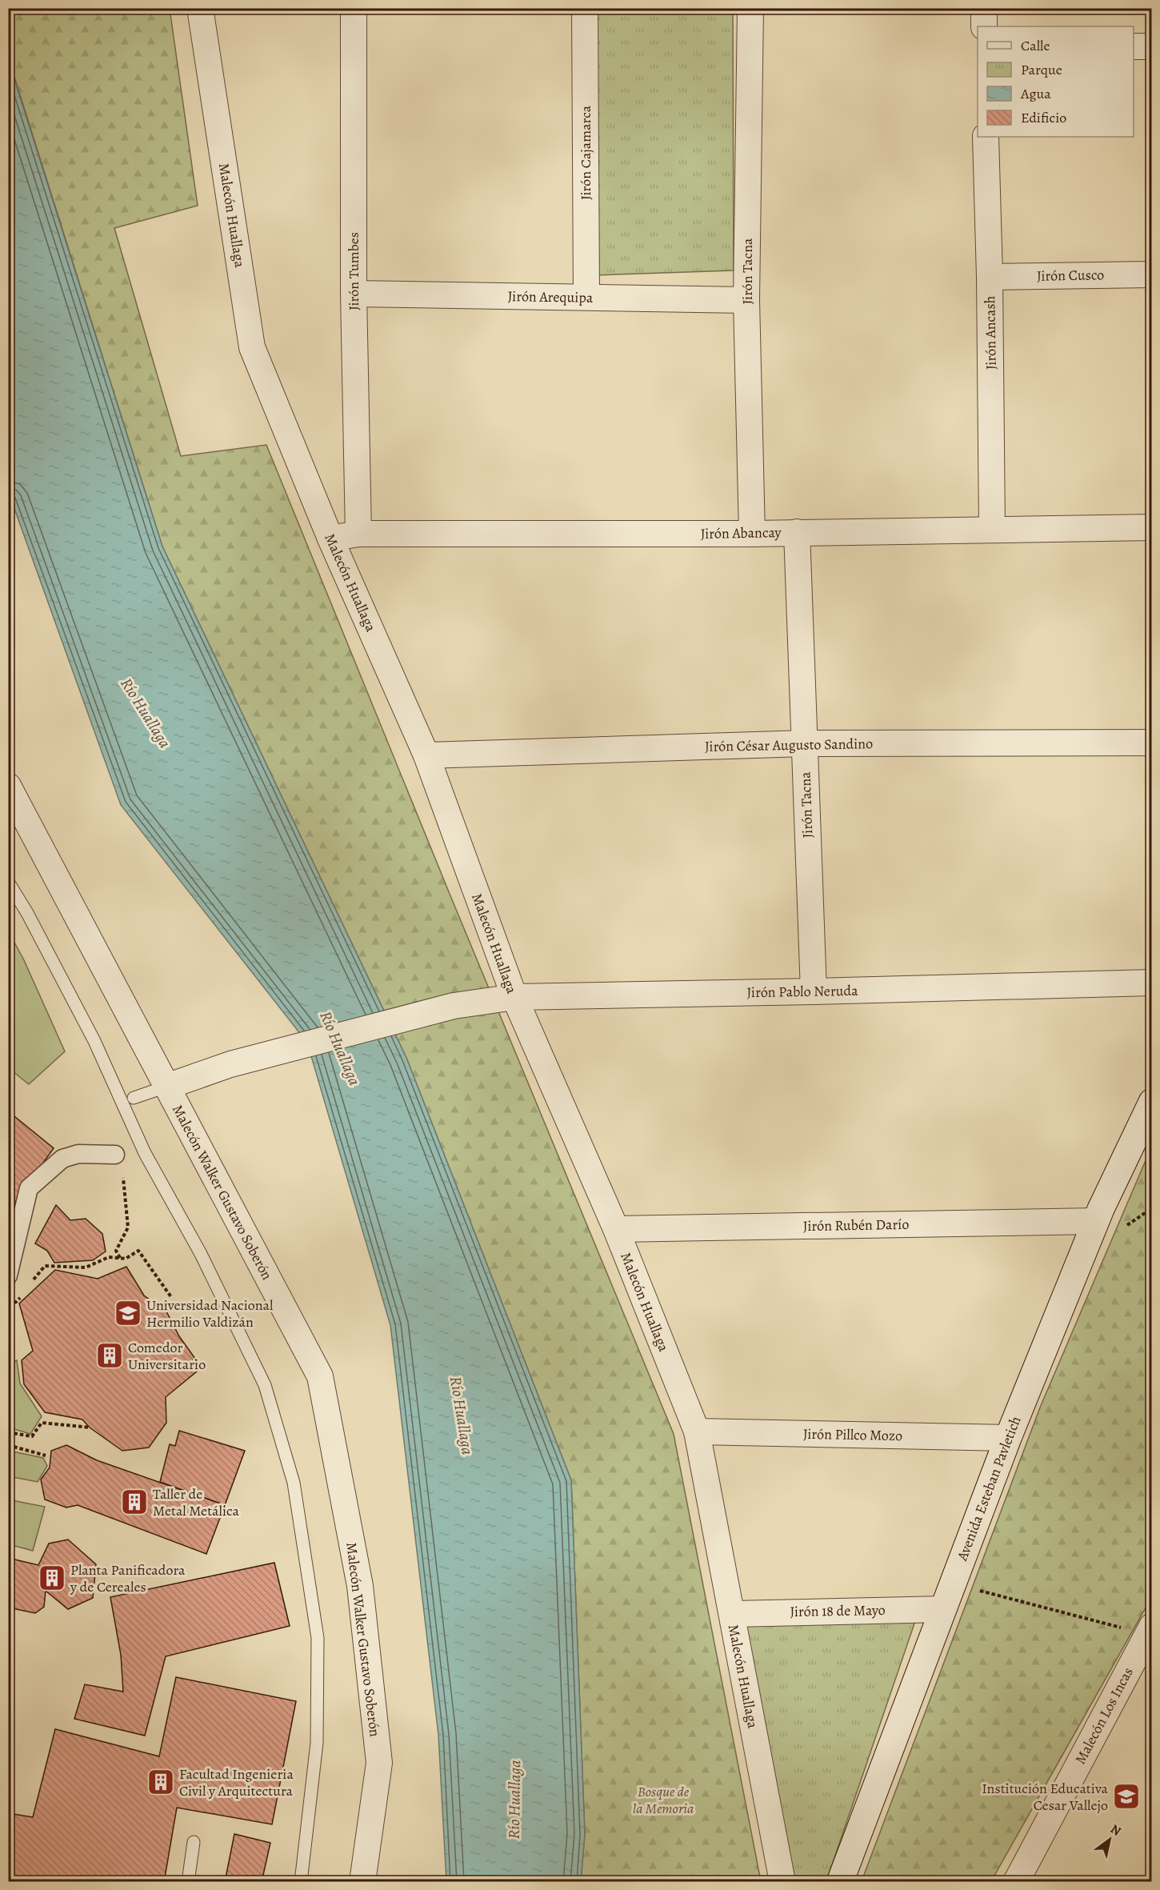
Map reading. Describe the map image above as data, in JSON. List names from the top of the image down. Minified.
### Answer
{"streets":{"main road":["Avenida Esteban Pavletich"],"street":["Jirón Cajamarca","Malecón Huallaga","Jirón Tumbes","Jirón Tacna","Jirón Cusco","Jirón Arequipa","Jirón Ancash","Jirón Abancay","Jirón César Augusto Sandino","Jirón Pablo Neruda","Malecón Walker Gustavo Soberón","Jirón Rubén Darío","Jirón Pillco Mozo","Jirón 18 de Mayo","Malecón Los Incas"]},"crossings":[["Jirón Cajamarca","Jirón Arequipa"],["Malecón Huallaga","Jirón Abancay"],["Malecón Huallaga","Jirón César Augusto Sandino"],["Malecón Huallaga","Jirón Pablo Neruda"],["Malecón Huallaga","Jirón Rubén Darío"],["Malecón Huallaga","Jirón Pillco Mozo"],["Malecón Huallaga","Jirón 18 de Mayo"],["Jirón Tumbes","Jirón Arequipa"],["Jirón Tumbes","Jirón Abancay"],["Jirón Tacna","Jirón Arequipa"],["Jirón Tacna","Jirón Abancay"],["Jirón Tacna","Jirón César Augusto Sandino"],["Jirón Tacna","Jirón Pablo Neruda"],["Jirón Cusco","Jirón Ancash"],["Jirón Ancash","Jirón Abancay"],["Jirón Pablo Neruda","Malecón Walker Gustavo Soberón"],["Jirón Rubén Darío","Avenida Esteban Pavletich"],["Jirón Pillco Mozo","Avenida Esteban Pavletich"],["Avenida Esteban Pavletich","Jirón 18 de Mayo"]],"water":["Río Huallaga"],"parks":["Bosque de la Memoria"],"places":{"school or university":["Universidad Nacional Hermilio Valdizán","Institución Educativa Cesar Vallejo"],"building":["Comedor Universitario","Taller de Metal Metálica","Planta Panificadora y de Cereales","Facultad Ingenieria Civil y Arquitectura"]},"legend":["Calle","Parque","Agua","Edificio"],"north":"top right"}
